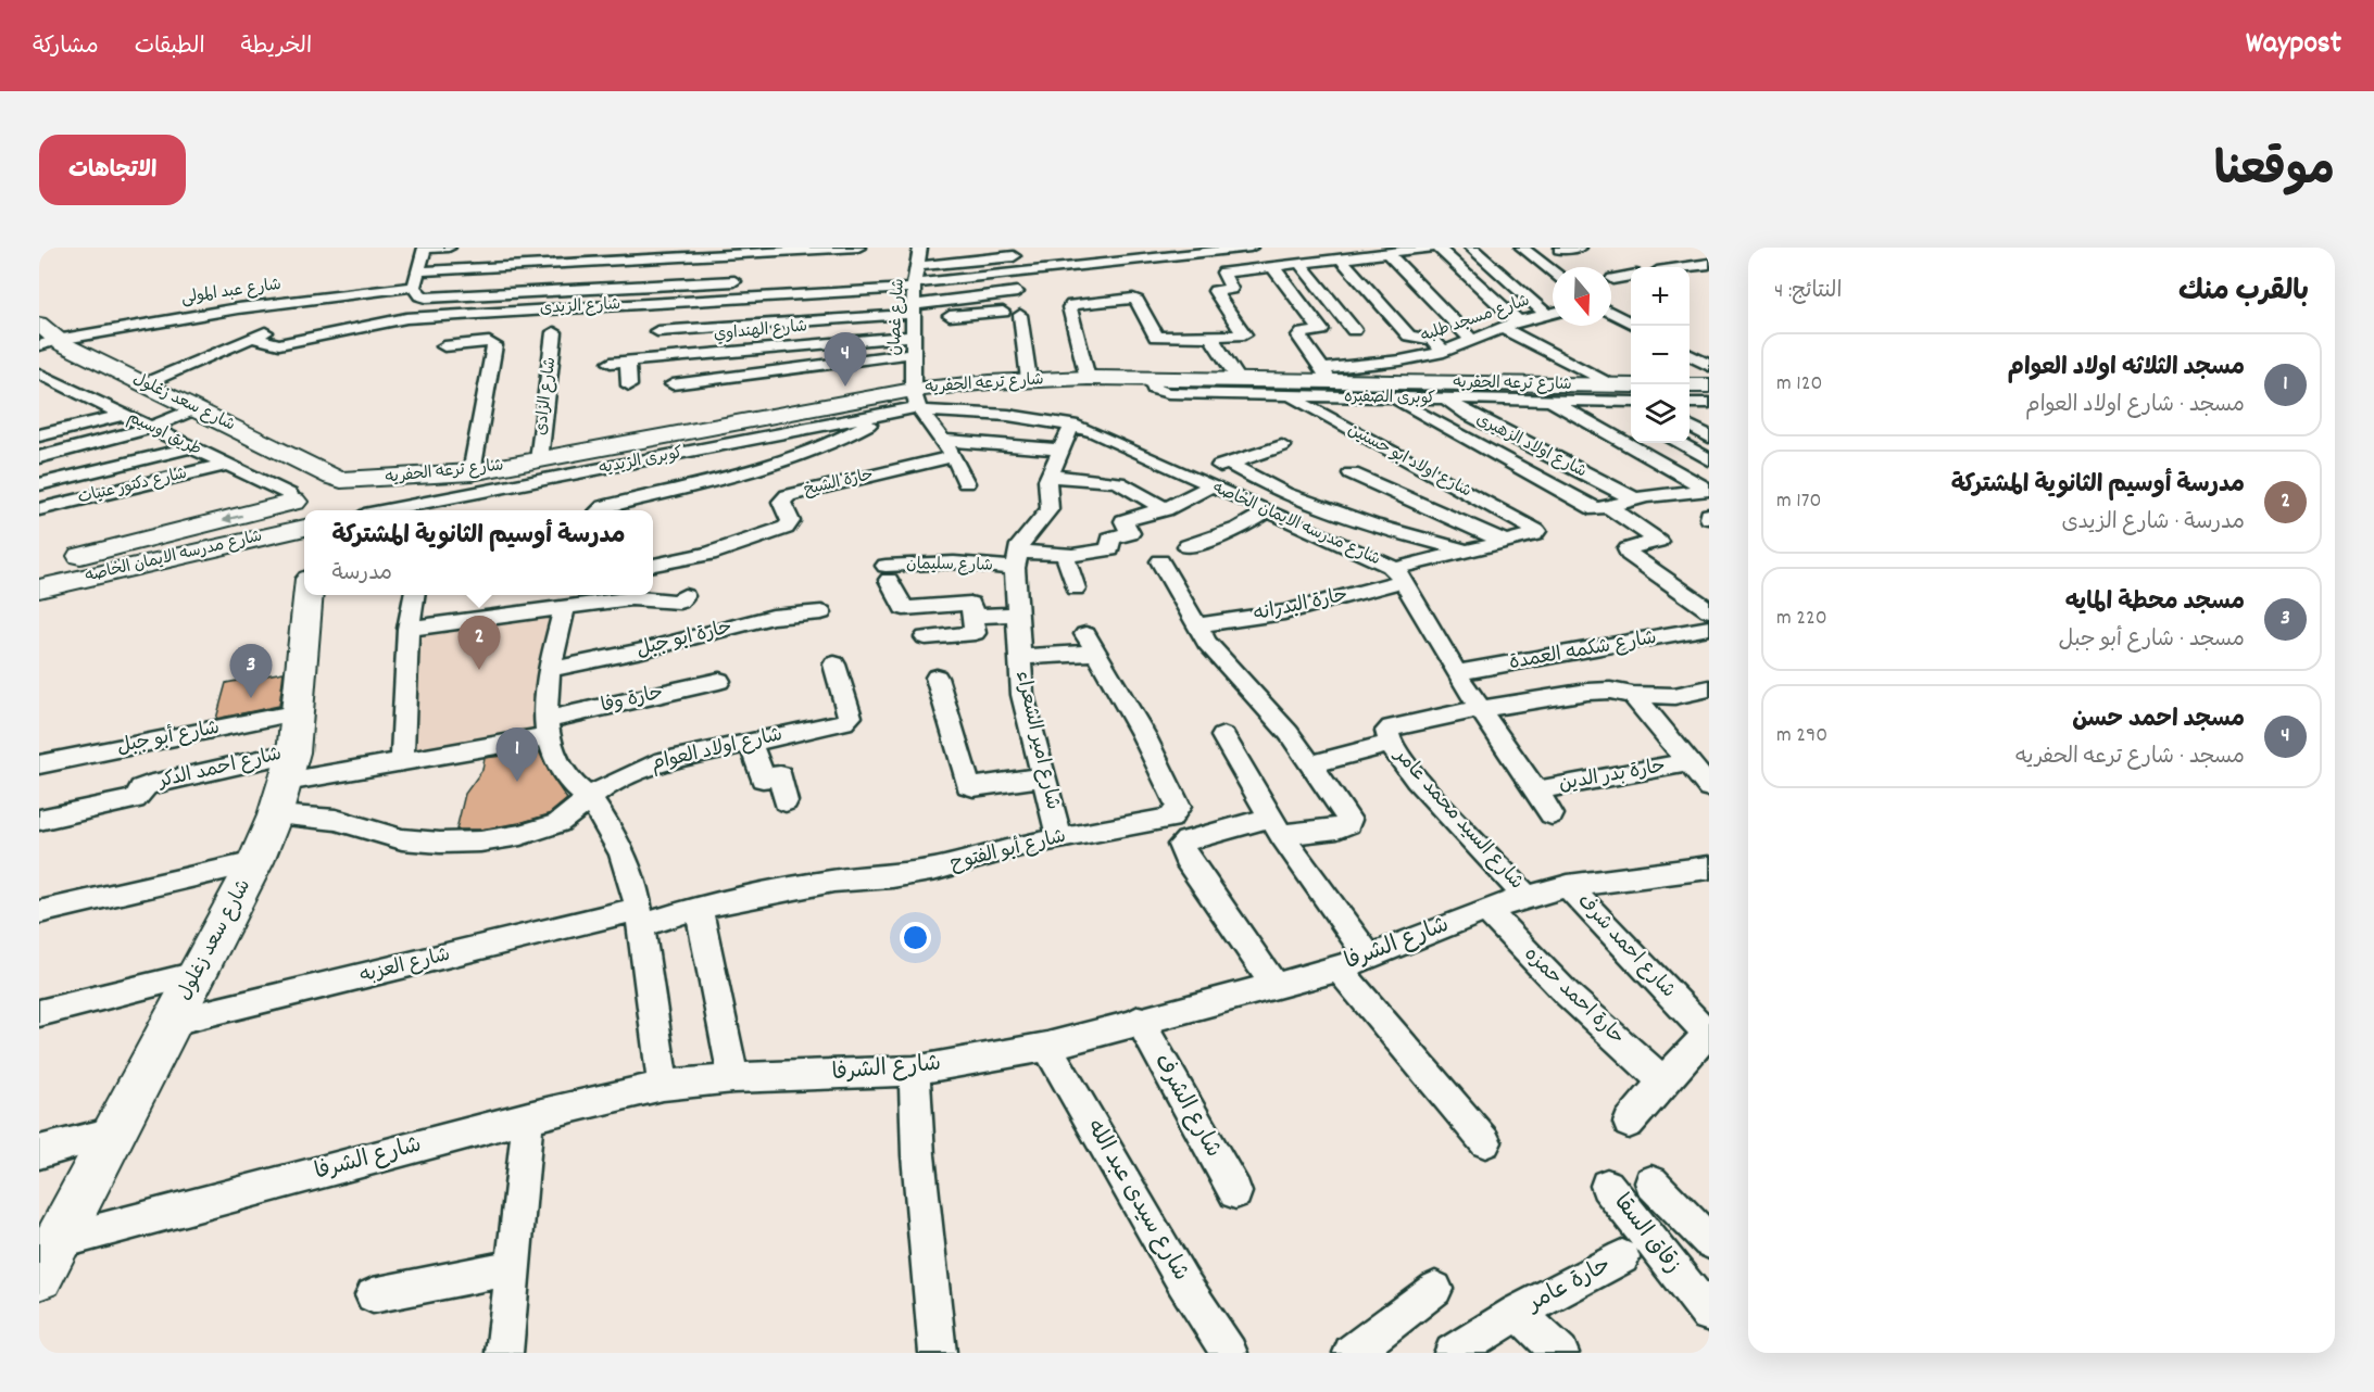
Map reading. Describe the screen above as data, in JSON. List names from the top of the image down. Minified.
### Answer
{"streets":{"street":["شارع عبد المولى","شارع الزيدى","شارع غصان","شارع مسجد طلبه","شارع الهنداوي","شارع ترعه الحفريه","شارع الزادى","كوبرى الصفيره","شارع سعد زغلول","طريق اوسيم","شارع اولاد الزهيرى","كوبرى الزيديه","شارع اولاد ابو حسنين","حارة الشيخ","شارع دكتور عنيات","شارع مدرسه الايمان الخاصه","شارع سليمان","حارة البدرانه","حارة ابو جبل","شارع شكمه العمدة","حارة وفا","شارع أبو جبل","شارع امير الشعراء","شارع اولاد العوام","شارع احمد الدكر","حارة بدر الدين","شارع السيد محمد عامر","شارع أبو الفتوح","شارع الشرفا","شارع احمد شرف","شارع العزبه","حارة احمد حمزه","شارع الشرف","شارع سيدى عبد الله","زقاق السقا","حارة عامر"]},"crossings":[["شارع عبد المولى","شارع سعد زغلول"],["شارع الزيدى","شارع غصان"],["شارع غصان","شارع الهنداوي"],["شارع غصان","شارع ترعه الحفريه"],["شارع غصان","كوبرى الزيديه"],["شارع غصان","شارع مدرسه الايمان الخاصه"],["شارع مسجد طلبه","شارع ترعه الحفريه"],["شارع ترعه الحفريه","شارع الزادى"],["شارع ترعه الحفريه","كوبرى الصفيره"],["شارع ترعه الحفريه","شارع سعد زغلول"],["شارع ترعه الحفريه","طريق اوسيم"],["شارع ترعه الحفريه","شارع اولاد الزهيرى"],["شارع ترعه الحفريه","كوبرى الزيديه"],["شارع ترعه الحفريه","شارع اولاد ابو حسنين"],["شارع ترعه الحفريه","شارع مدرسه الايمان الخاصه"],["كوبرى الصفيره","شارع اولاد الزهيرى"],["كوبرى الصفيره","شارع اولاد ابو حسنين"],["شارع سعد زغلول","طريق اوسيم"],["شارع سعد زغلول","شارع مدرسه الايمان الخاصه"],["شارع سعد زغلول","حارة وفا"],["شارع سعد زغلول","شارع أبو جبل"],["شارع سعد زغلول","شارع اولاد العوام"],["شارع سعد زغلول","شارع احمد الدكر"],["شارع سعد زغلول","شارع الشرفا"],["شارع سعد زغلول","شارع العزبه"],["طريق اوسيم","شارع دكتور عنيات"],["طريق اوسيم","شارع مدرسه الايمان الخاصه"],["كوبرى الزيديه","شارع مدرسه الايمان الخاصه"],["شارع اولاد ابو حسنين","حارة البدرانه"],["شارع مدرسه الايمان الخاصه","حارة البدرانه"],["شارع سليمان","شارع امير الشعراء"],["حارة وفا","شارع اولاد العوام"],["حارة وفا","شارع احمد الدكر"],["شارع امير الشعراء","شارع أبو الفتوح"],["شارع اولاد العوام","شارع احمد الدكر"],["شارع السيد محمد عامر","شارع الشرفا"],["شارع أبو الفتوح","شارع العزبه"],["شارع الشرفا","شارع احمد شرف"],["شارع الشرفا","حارة احمد حمزه"],["شارع الشرفا","شارع الشرف"],["شارع الشرفا","شارع سيدى عبد الله"]],"north":"bottom","page":{"header":"Waypost","nav":["الخريطة","الطبقات","مشاركة"],"title":"موقعنا","buttons":"الاتجاهات","heading":["بالقرب منك","النتائج: 4"],"map_buttons":["+","−"],"list":[{"mark":"1","name":"مسجد الثلاثه اولاد العوام","note":"مسجد · شارع اولاد العوام","value":"120 m"},{"mark":"2","name":"مدرسة أوسيم الثانوية المشتركة","note":"مدرسة · شارع الزيدى","value":"170 m"},{"mark":"3","name":"مسجد محطة المايه","note":"مسجد · شارع أبو جبل","value":"220 m"},{"mark":"4","name":"مسجد احمد حسن","note":"مسجد · شارع ترعه الحفريه","value":"290 m"}],"pins":["4","2","3","1"],"popup":["مدرسة أوسيم الثانوية المشتركة","مدرسة"]}}
